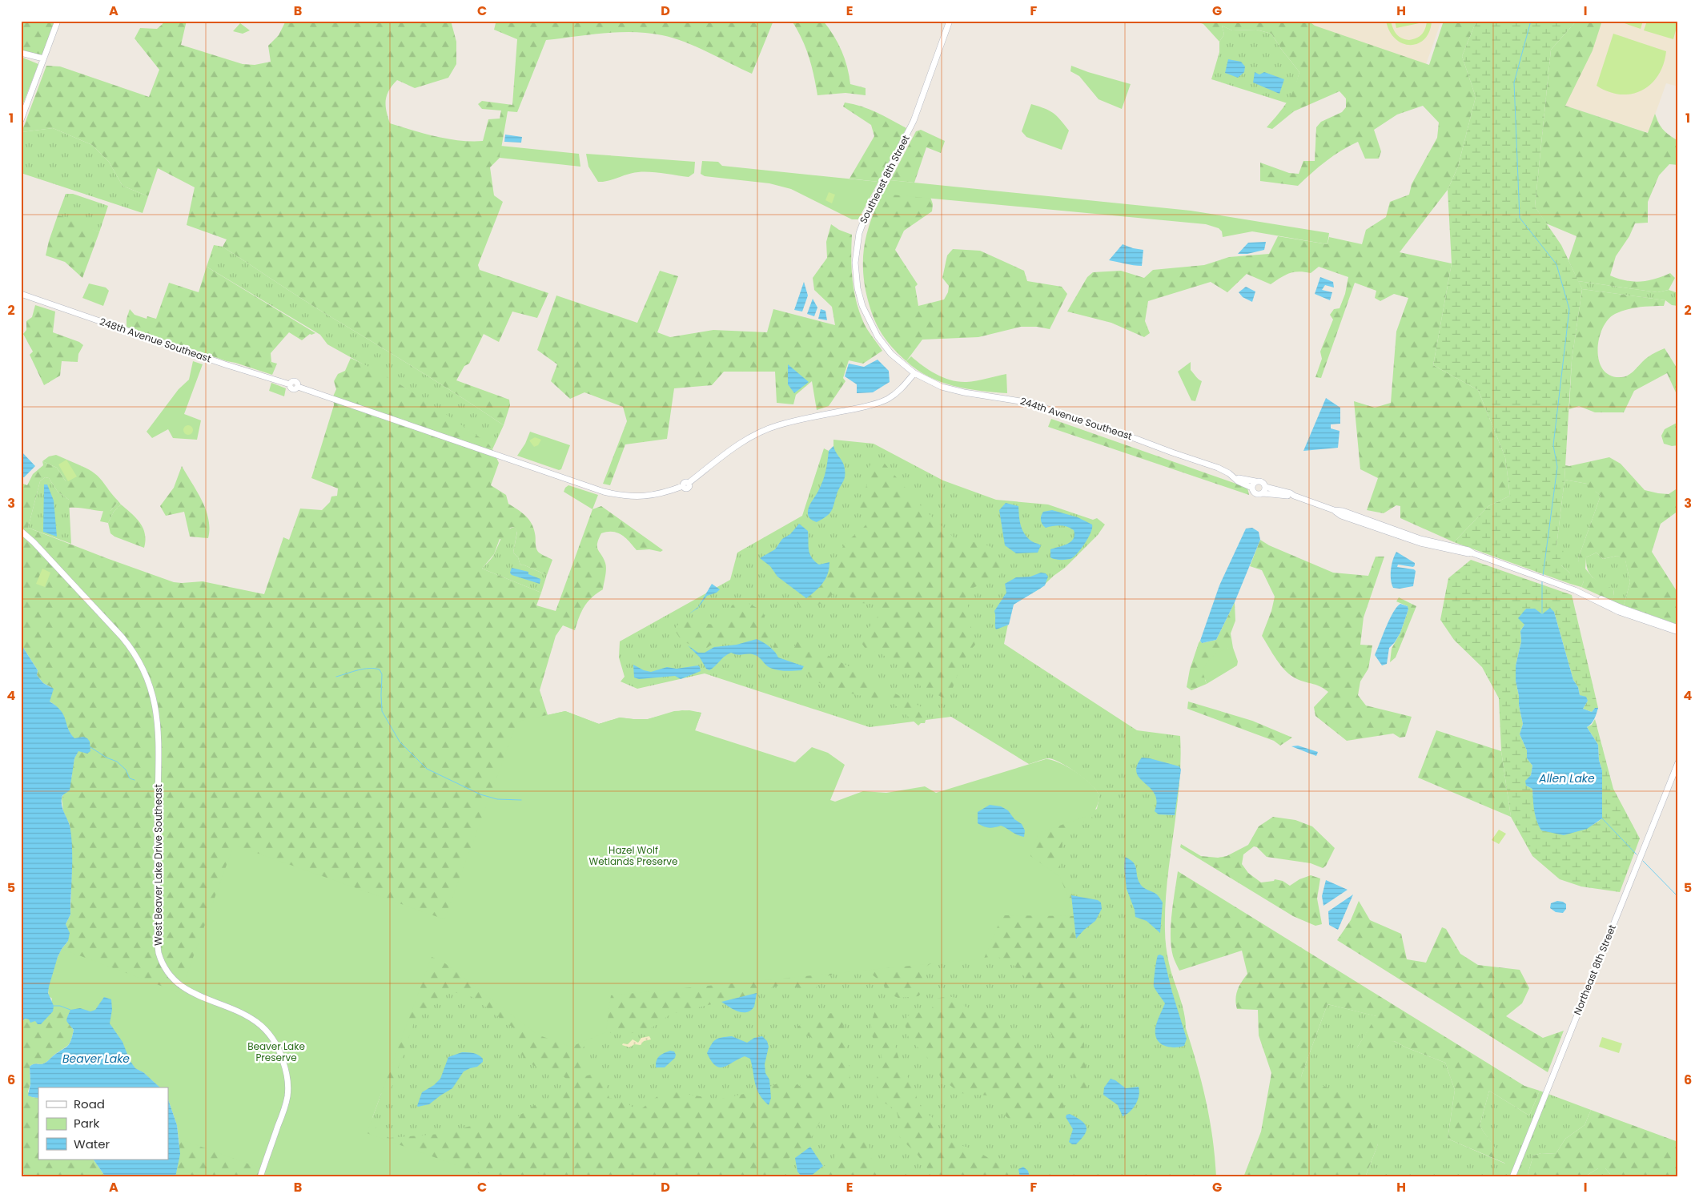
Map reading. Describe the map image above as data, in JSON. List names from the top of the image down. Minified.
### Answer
{"streets":{"street":["Southeast 8th Street","248th Avenue Southeast","244th Avenue Southeast","West Beaver Lake Drive Southeast","Northeast 8th Street"]},"crossings":[["Southeast 8th Street","248th Avenue Southeast"],["Southeast 8th Street","244th Avenue Southeast"],["248th Avenue Southeast","244th Avenue Southeast"]],"water":["Allen Lake","Beaver Lake"],"parks":["Hazel Wolf Wetlands Preserve","Beaver Lake Preserve"],"legend":["Road","Park","Water"],"grid":{"columns":["A","B","C","D","E","F","G","H","I"],"rows":["1","2","3","4","5","6"]}}
